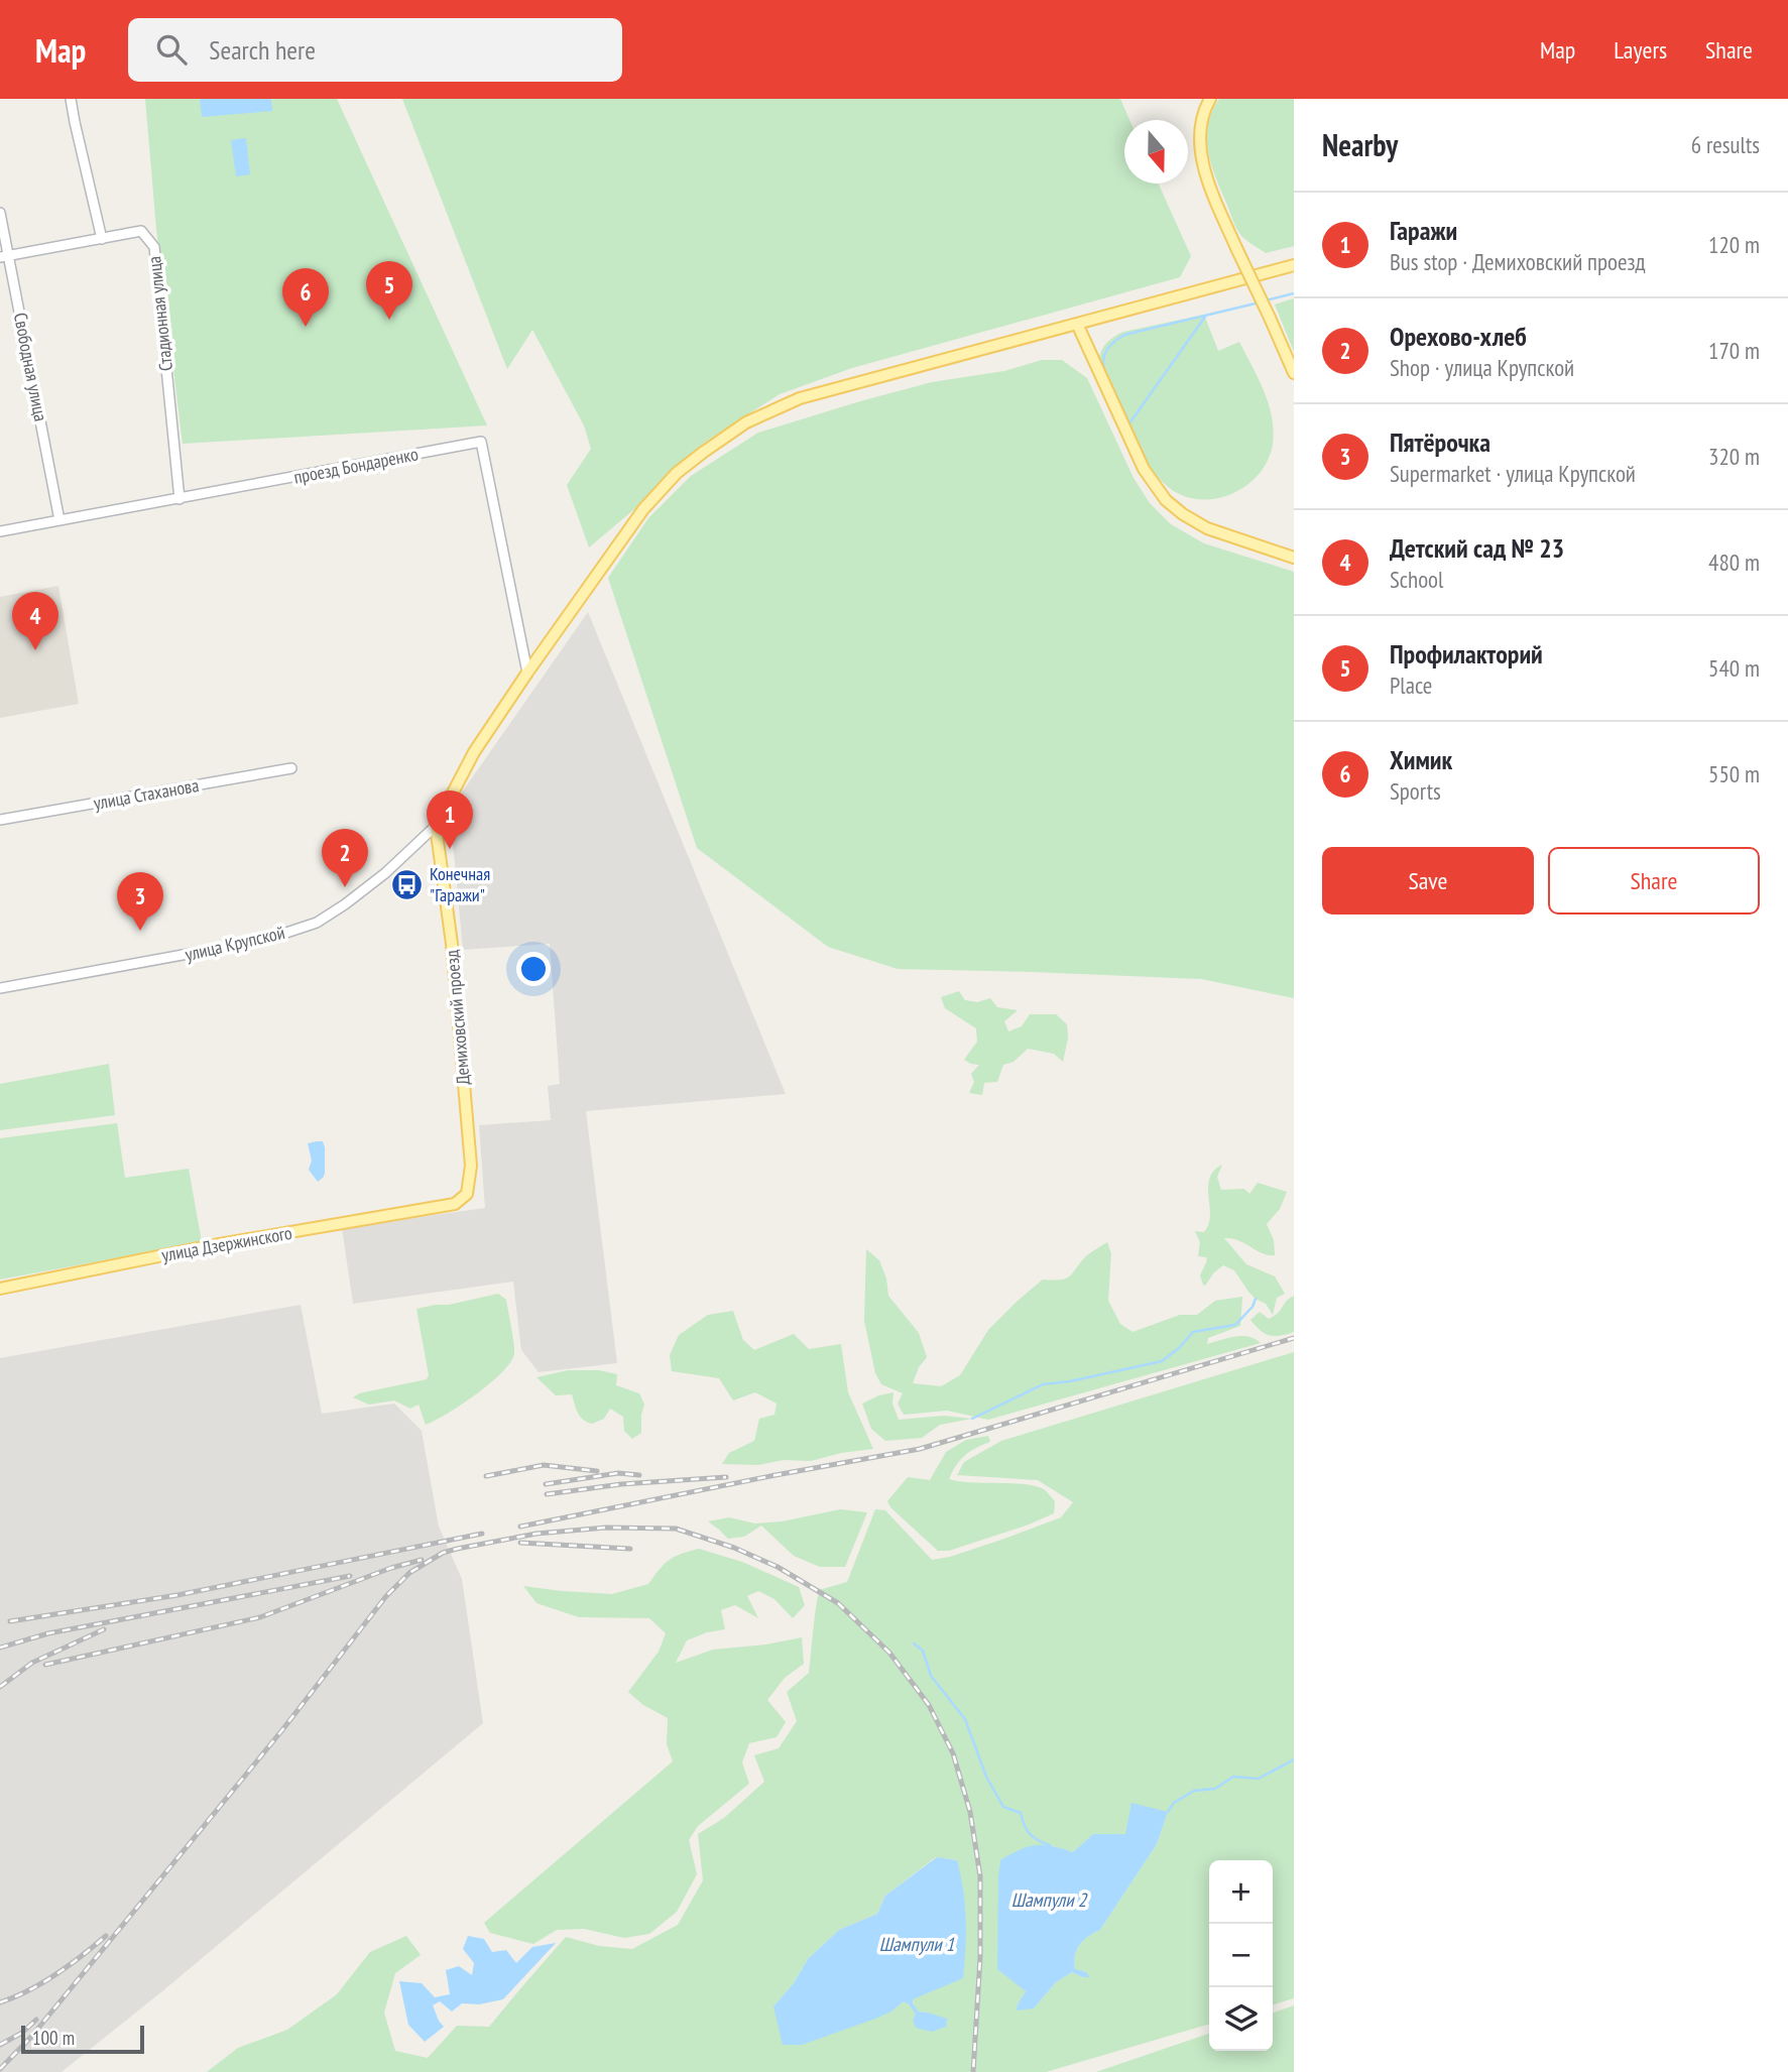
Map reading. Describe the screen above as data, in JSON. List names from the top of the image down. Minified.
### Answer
{"streets":{"main road":["Демиховский проезд","улица Дзержинского"],"street":["Стадионная улица","Свободная улица","проезд Бондаренко","улица Стаханова","улица Крупской"]},"crossings":[["Стадионная улица","проезд Бондаренко"],["Свободная улица","проезд Бондаренко"],["улица Крупской","Демиховский проезд"],["Демиховский проезд","улица Дзержинского"]],"water":["Шампули 2","Шампули 1"],"places":{"bus stop":["Конечная \"Гаражи\""]},"scale_bar":"100 m","north":"bottom","page":{"header":"Map","search":"Search here","nav":["Map","Layers","Share"],"heading":["Nearby","6 results"],"list":[{"mark":"1","name":"Гаражи","note":"Bus stop · Демиховский проезд","value":"120 m"},{"mark":"2","name":"Орехово-хлеб","note":"Shop · улица Крупской","value":"170 m"},{"mark":"3","name":"Пятёрочка","note":"Supermarket · улица Крупской","value":"320 m"},{"mark":"4","name":"Детский сад № 23","note":"School","value":"480 m"},{"mark":"5","name":"Профилакторий","note":"Place","value":"540 m"},{"mark":"6","name":"Химик","note":"Sports","value":"550 m"}],"pins":["5","6","4","1","2","3"],"buttons":["Save","Share"],"map_buttons":["+","−"],"scale":"100 m"}}
